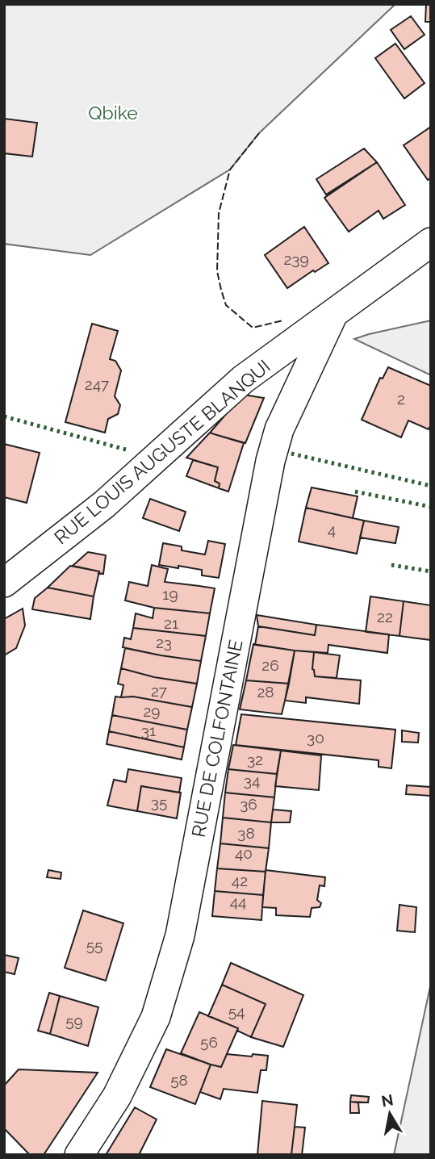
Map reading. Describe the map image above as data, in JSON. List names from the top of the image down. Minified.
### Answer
{"streets":{"street":["RUE LOUIS AUGUSTE BLANQUI","RUE DE COLFONTAINE"]},"crossings":[["RUE LOUIS AUGUSTE BLANQUI","RUE DE COLFONTAINE"]],"parks":["Qbike"],"house_numbers":["239","247","2","4","19","22","21","23","26","27","28","29","31","30","32","34","35","36","38","40","42","44","55","54","59","56","58"],"north":"top"}
